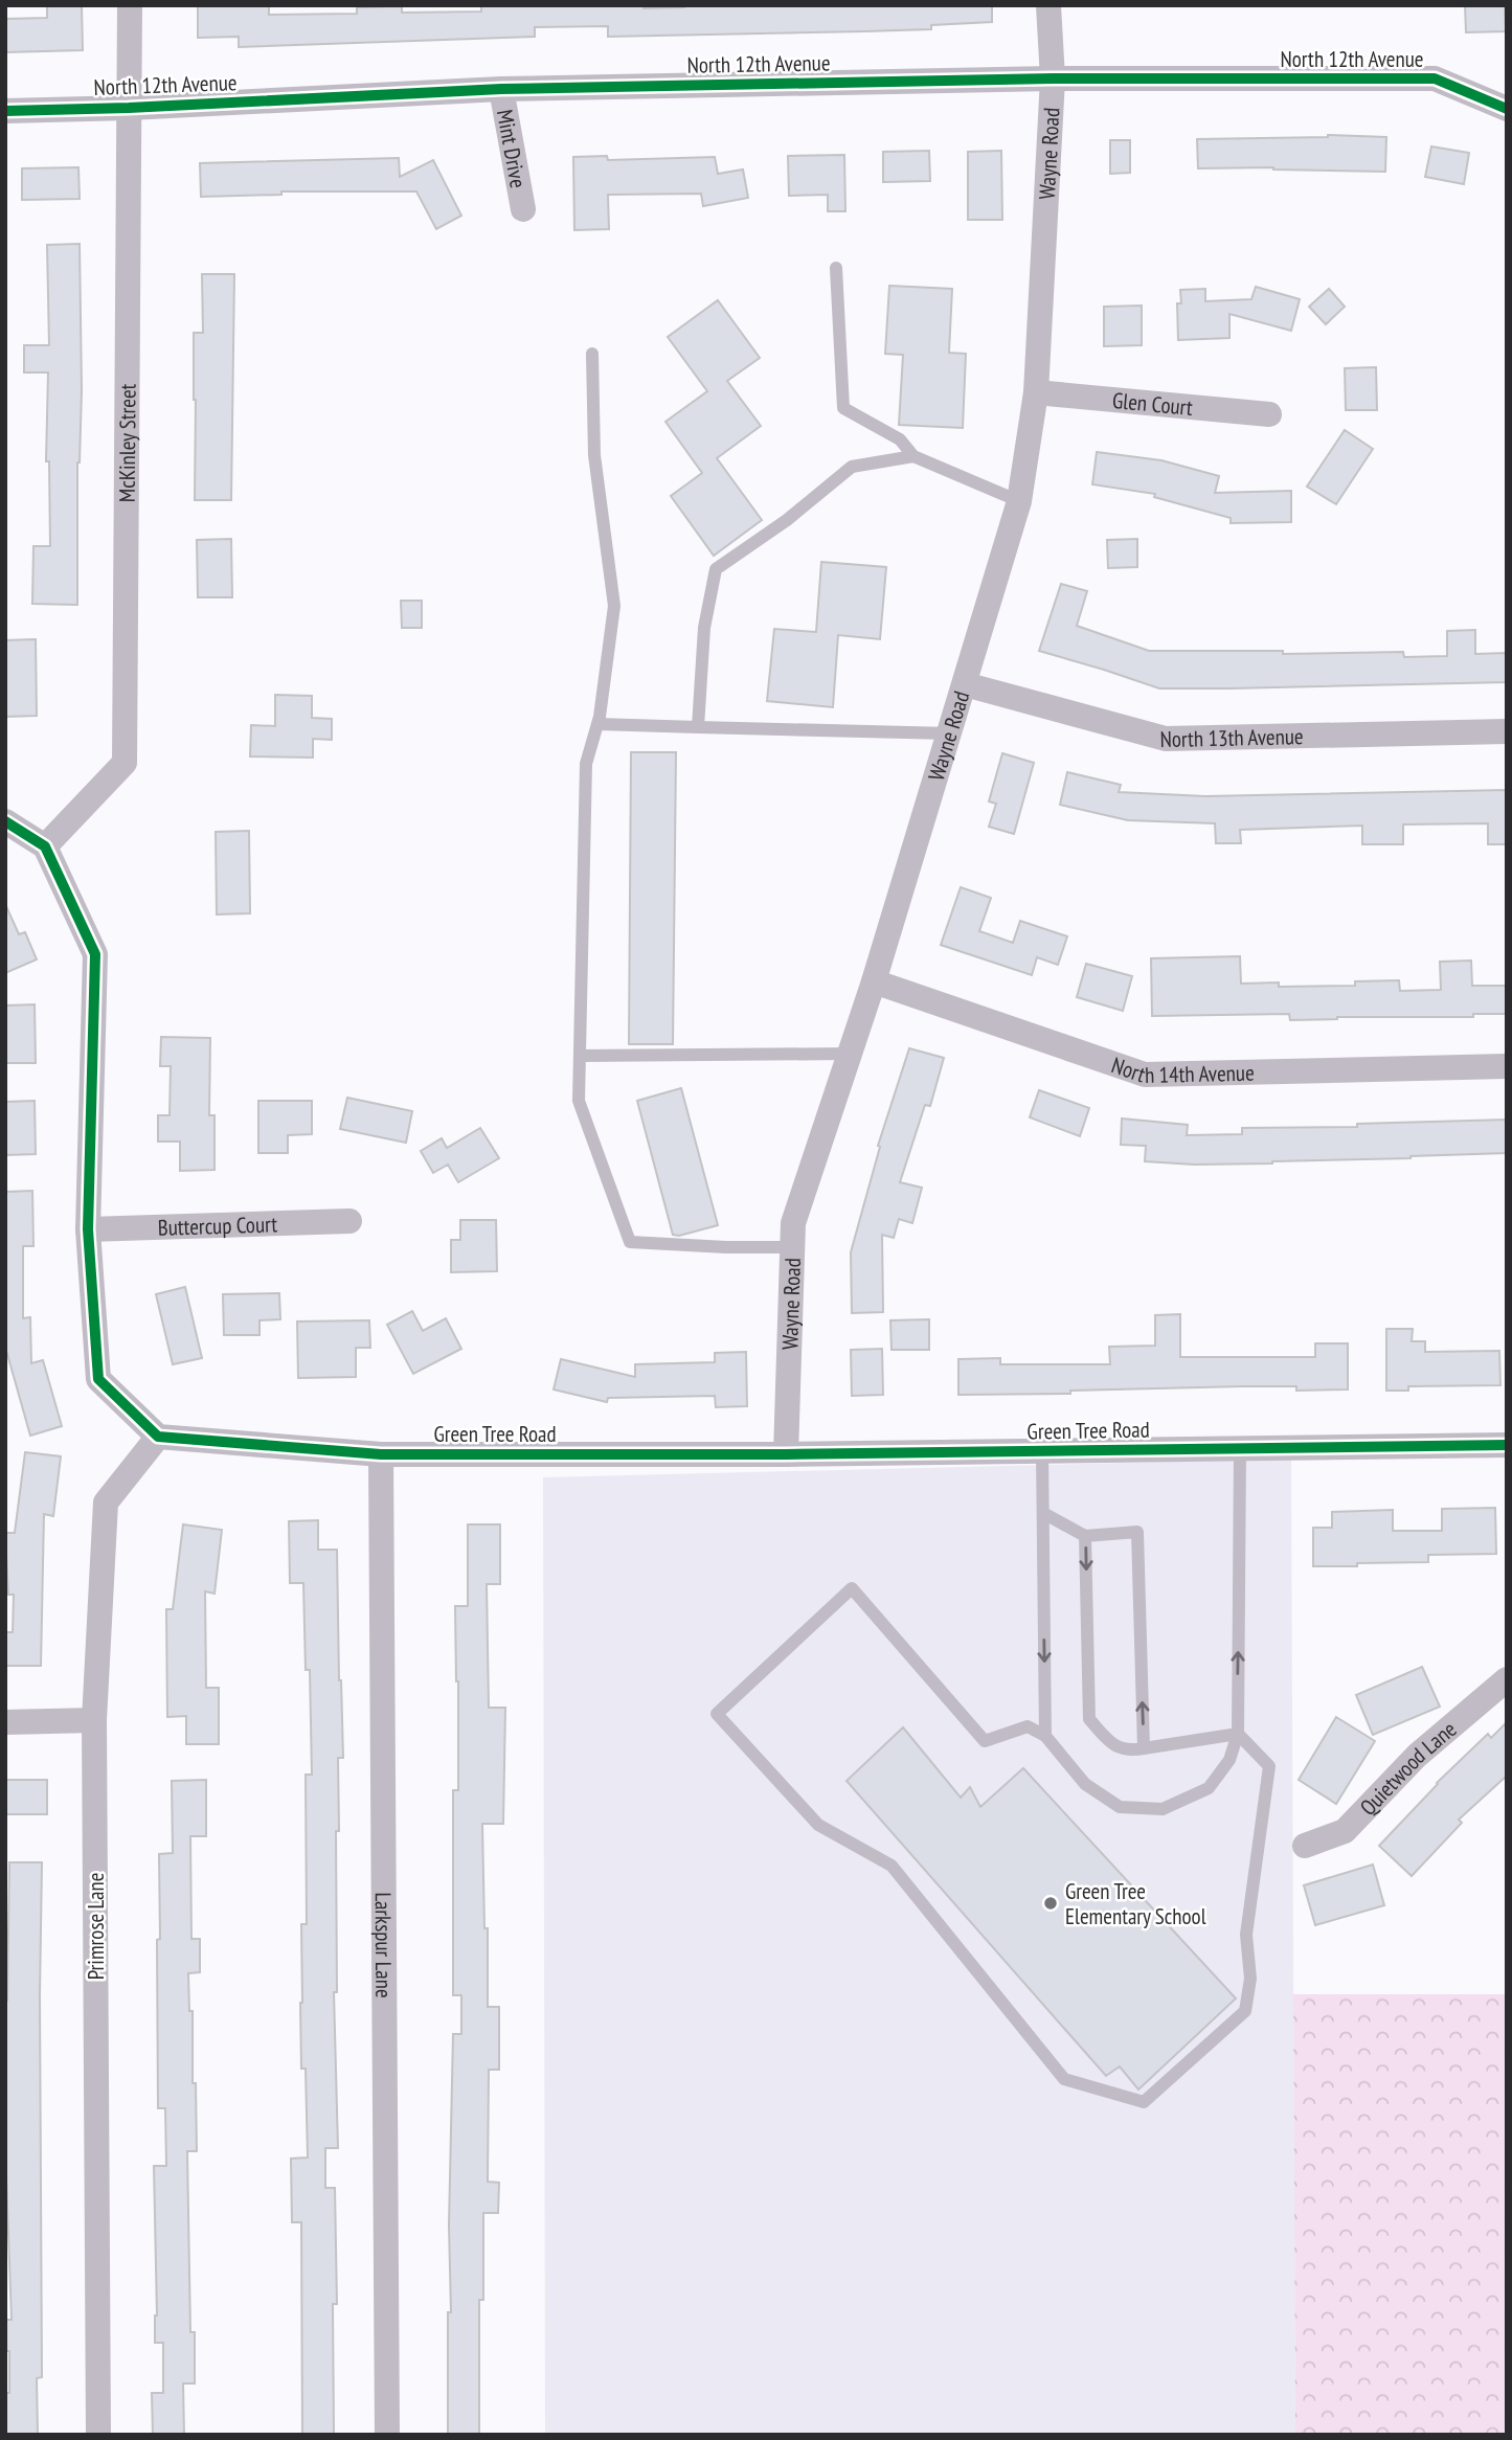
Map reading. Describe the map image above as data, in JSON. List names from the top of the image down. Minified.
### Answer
{"streets":{"street":["North 12th Avenue","Mint Drive","Wayne Road","Glen Court","McKinley Street","North 13th Avenue","North 14th Avenue","Buttercup Court","Green Tree Road","Quietwood Lane","Primrose Lane","Larkspur Lane"]},"crossings":[["North 12th Avenue","Mint Drive"],["North 12th Avenue","Wayne Road"],["North 12th Avenue","McKinley Street"],["Wayne Road","Glen Court"],["Wayne Road","North 13th Avenue"],["Wayne Road","North 14th Avenue"],["Wayne Road","Green Tree Road"],["Green Tree Road","Primrose Lane"],["Green Tree Road","Larkspur Lane"]],"places":["Green Tree Elementary School"]}
